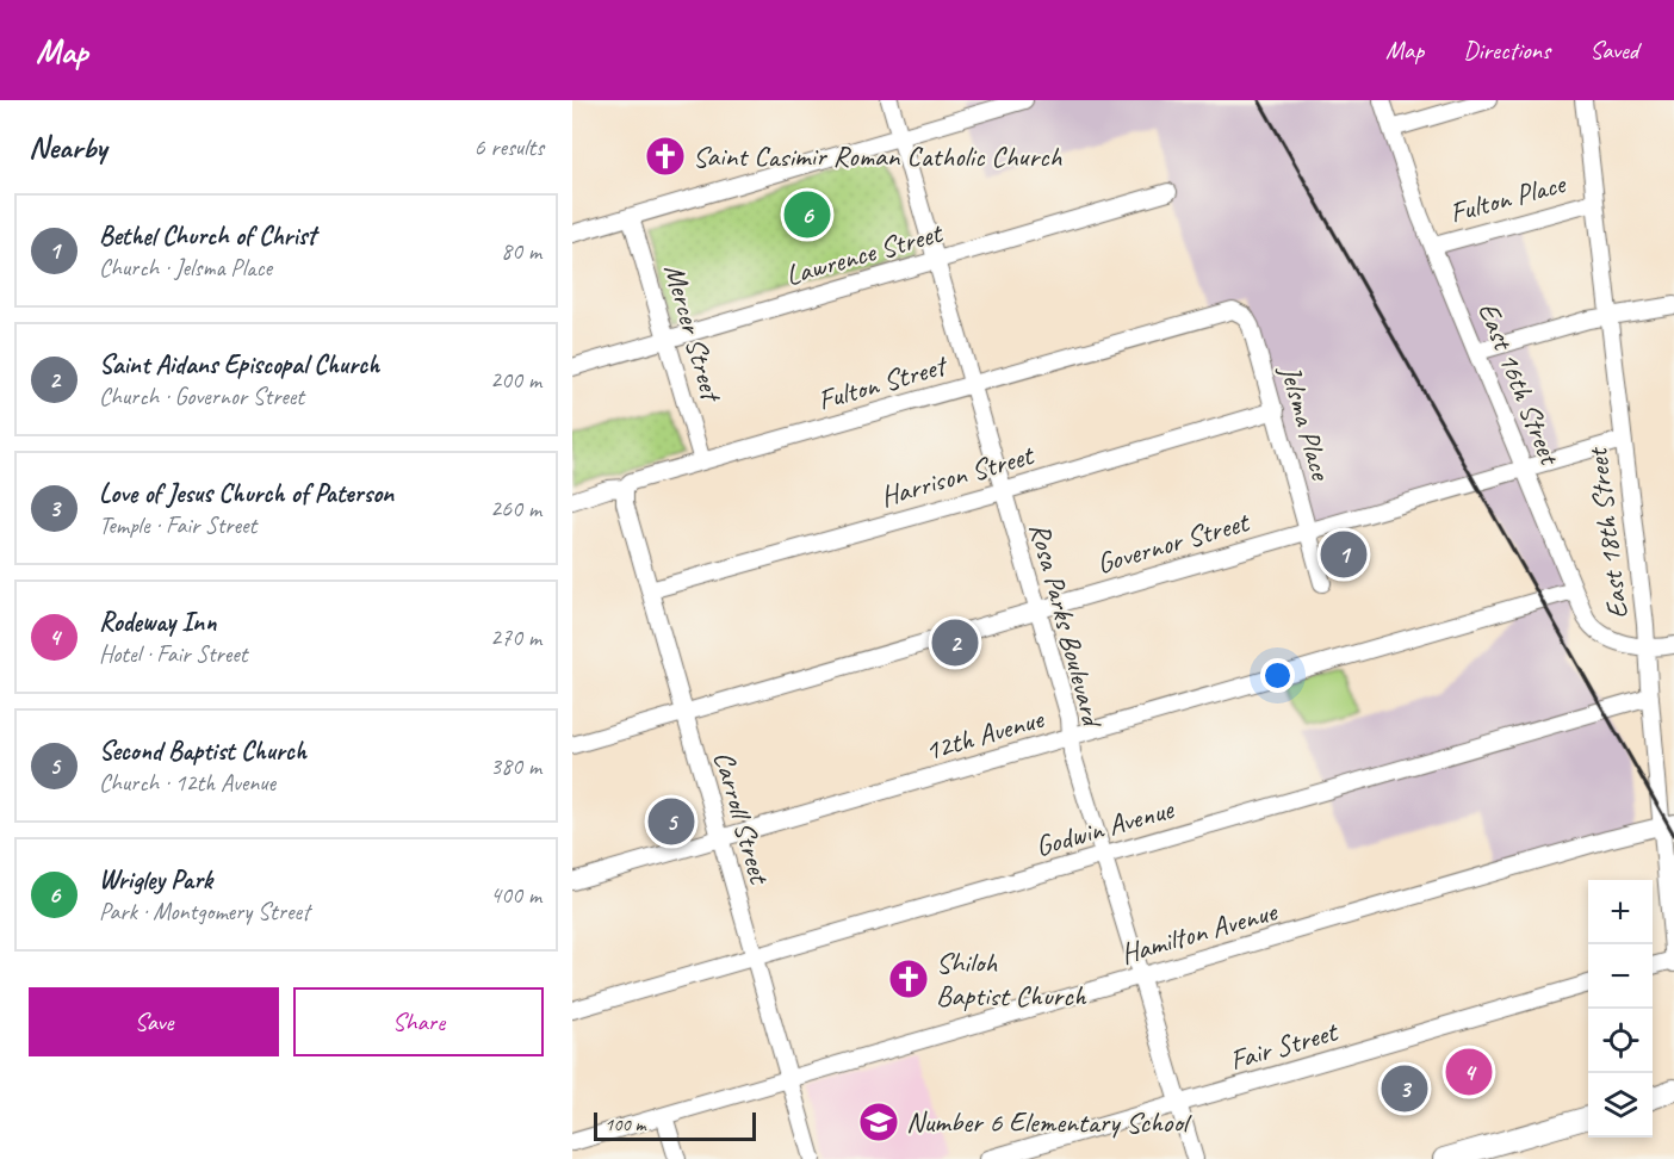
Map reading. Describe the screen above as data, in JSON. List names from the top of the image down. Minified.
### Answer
{"streets":{"street":["Fulton Place","Lawrence Street","Mercer Street","Fulton Street","East 16th Street","Jelsma Place","Harrison Street","East 18th Street","Governor Street","Rosa Parks Boulevard","12th Avenue","Carroll Street","Godwin Avenue","Hamilton Avenue","Fair Street"]},"crossings":[["Fulton Place","East 16th Street"],["Fulton Place","East 18th Street"],["Lawrence Street","Mercer Street"],["Lawrence Street","Rosa Parks Boulevard"],["Mercer Street","Fulton Street"],["Fulton Street","Jelsma Place"],["Fulton Street","Rosa Parks Boulevard"],["Fulton Street","Carroll Street"],["East 16th Street","East 18th Street"],["East 16th Street","Governor Street"],["East 16th Street","12th Avenue"],["Jelsma Place","Harrison Street"],["Jelsma Place","Governor Street"],["Harrison Street","Rosa Parks Boulevard"],["Harrison Street","Carroll Street"],["East 18th Street","Governor Street"],["East 18th Street","Godwin Avenue"],["East 18th Street","Hamilton Avenue"],["Governor Street","Rosa Parks Boulevard"],["Governor Street","Carroll Street"],["Rosa Parks Boulevard","12th Avenue"],["Rosa Parks Boulevard","Godwin Avenue"],["Rosa Parks Boulevard","Hamilton Avenue"],["Rosa Parks Boulevard","Fair Street"],["12th Avenue","Carroll Street"],["Carroll Street","Godwin Avenue"],["Carroll Street","Hamilton Avenue"]],"places":{"church":["Saint Casimir Roman Catholic Church","Shiloh Baptist Church"],"school or university":["Number 6 Elementary School"]},"scale_bar":"100 m","page":{"header":"Map","nav":["Map","Directions","Saved"],"heading":["Nearby","6 results"],"pins":["6","1","2","5","4","3"],"list":[{"mark":"1","name":"Bethel Church of Christ","note":"Church · Jelsma Place","value":"80 m"},{"mark":"2","name":"Saint Aidans Episcopal Church","note":"Church · Governor Street","value":"200 m"},{"mark":"3","name":"Love of Jesus Church of Paterson","note":"Temple · Fair Street","value":"260 m"},{"mark":"4","name":"Rodeway Inn","note":"Hotel · Fair Street","value":"270 m"},{"mark":"5","name":"Second Baptist Church","note":"Church · 12th Avenue","value":"380 m"},{"mark":"6","name":"Wrigley Park","note":"Park · Montgomery Street","value":"400 m"}],"map_buttons":["+","−"],"buttons":["Save","Share"],"scale":"100 m"}}
